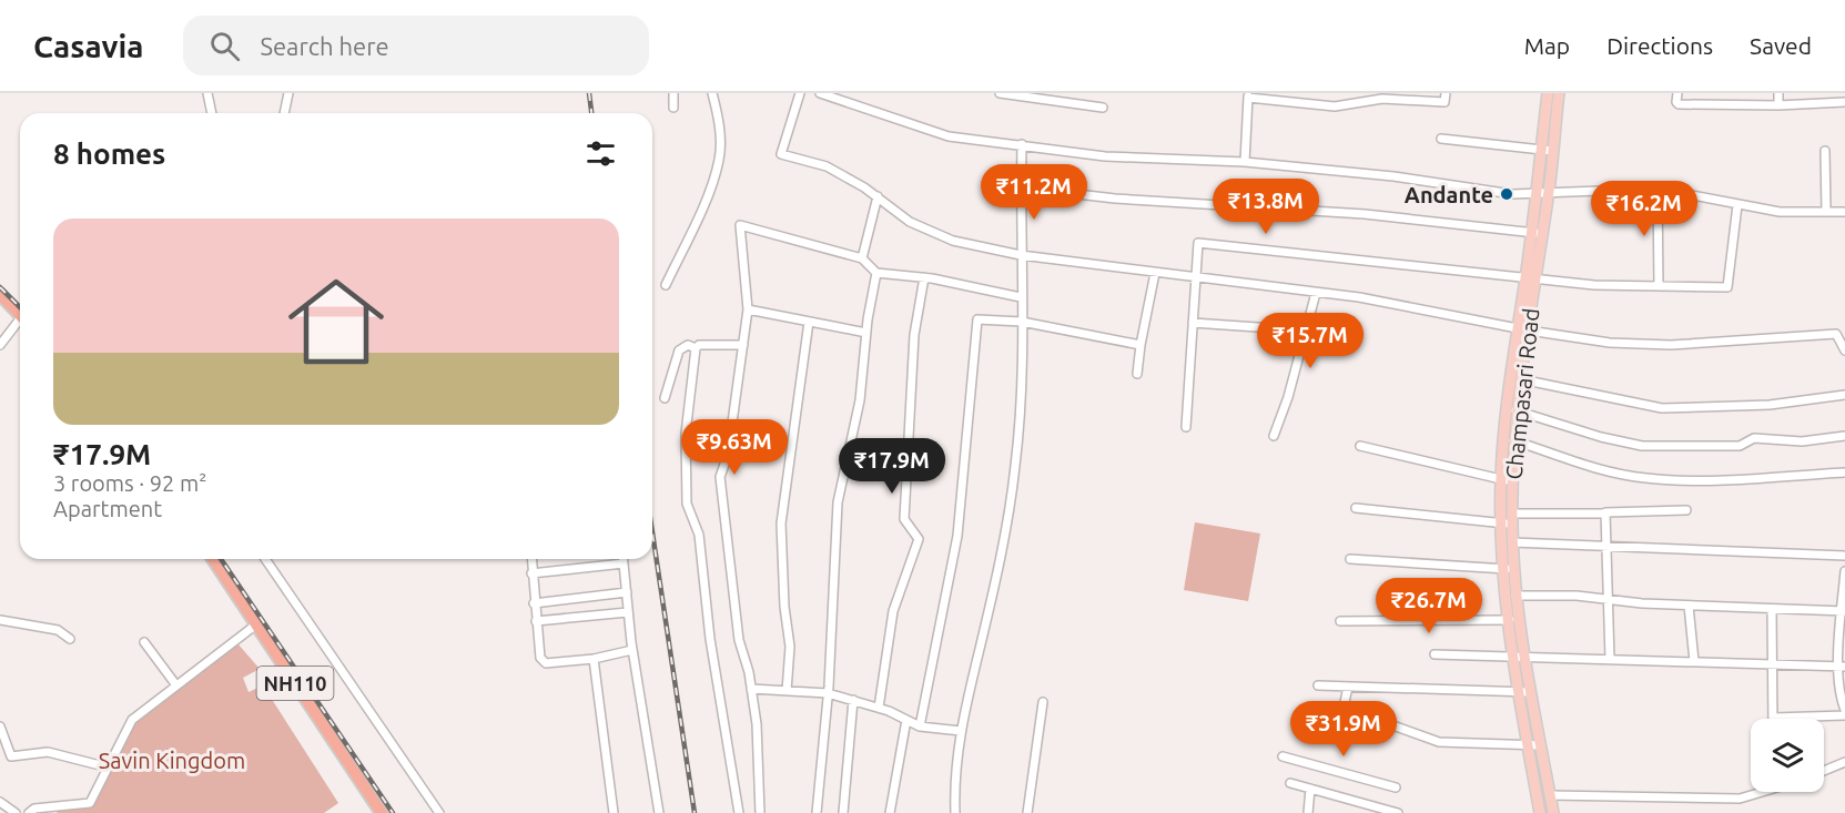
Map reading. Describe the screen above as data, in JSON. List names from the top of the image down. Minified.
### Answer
{"streets":{"highway":["NH110"],"main road":["Champasari Road"]},"parks":["Savin Kingdom"],"places":["Andante"],"page":{"header":"Casavia","search":"Search here","nav":["Map","Directions","Saved"],"heading":"8 homes","price":["₹11.2M","₹13.8M","₹16.2M","₹15.7M","₹9.63M","₹17.9M","₹26.7M","₹31.9M"],"list":[{"name":"₹17.9M","note":"3 rooms · 92 m² · Apartment"}]}}
